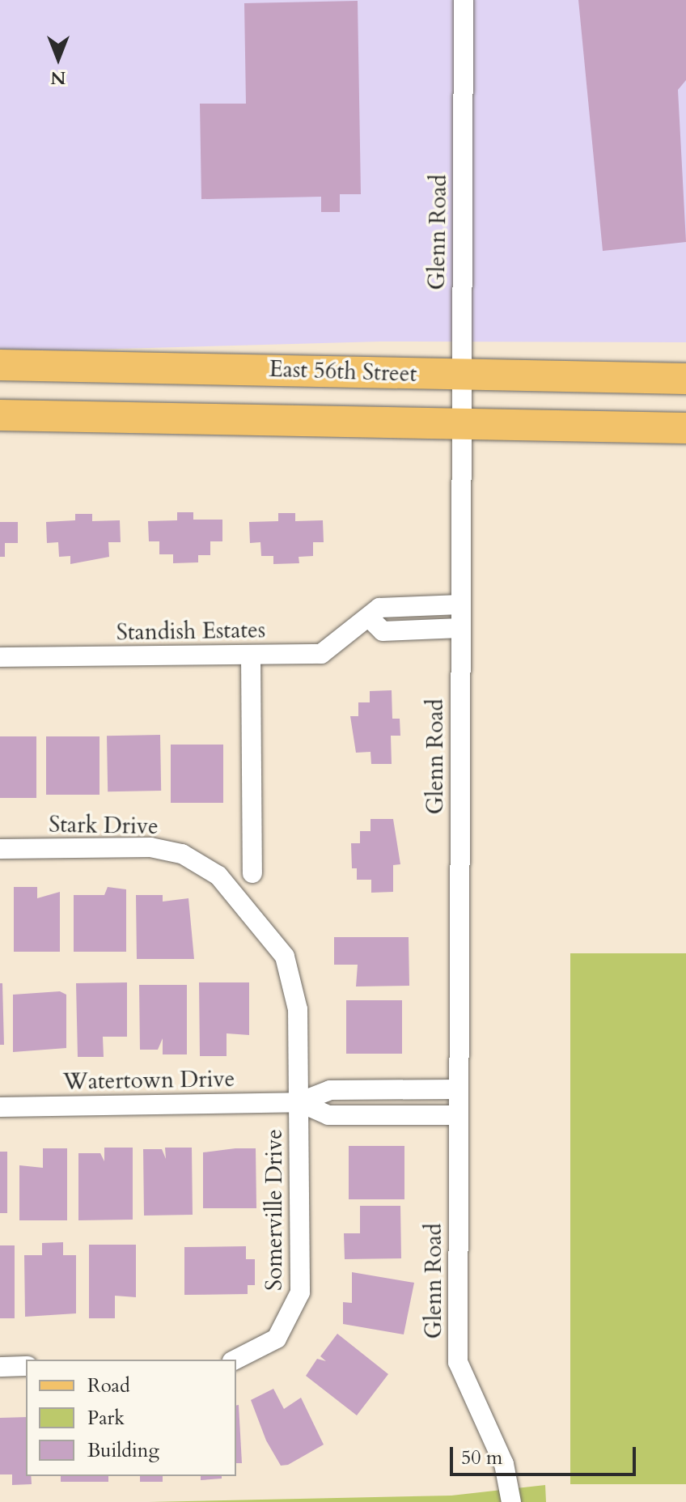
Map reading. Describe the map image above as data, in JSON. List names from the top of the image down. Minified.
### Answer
{"streets":{"main road":["East 56th Street"],"street":["Glenn Road","Standish Estates","Stark Drive","Watertown Drive","Somerville Drive"]},"crossings":[["Glenn Road","East 56th Street"],["Glenn Road","Standish Estates"],["Glenn Road","Watertown Drive"],["Stark Drive","Watertown Drive"],["Stark Drive","Somerville Drive"],["Watertown Drive","Somerville Drive"]],"legend":["Road","Park","Building"],"scale_bar":"50 m","north":"bottom"}
